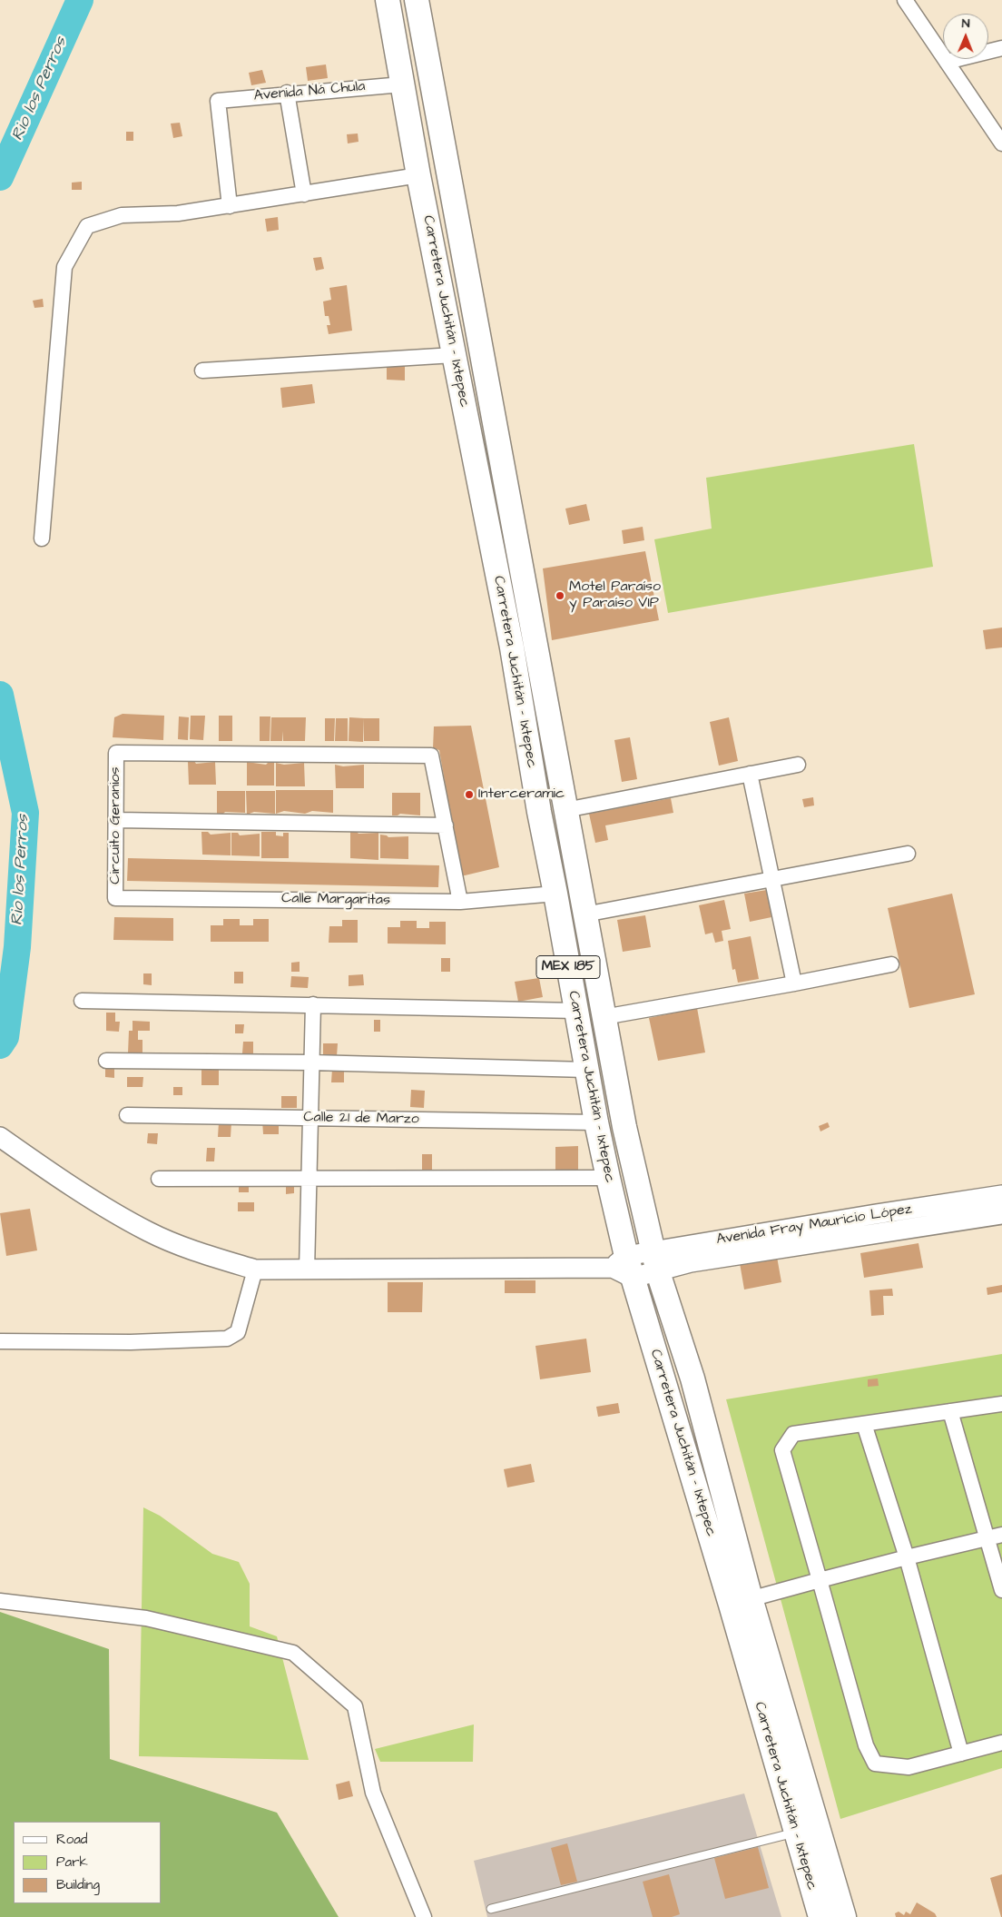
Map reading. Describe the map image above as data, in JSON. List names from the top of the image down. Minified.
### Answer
{"streets":{"main road":["Carretera Juchitán - Ixtepec","MEX 185"],"street":["Avenida Ná Chula","Circuito Geranios","Calle Margaritas","Calle 21 de Marzo","Avenida Fray Mauricio López"]},"crossings":[["Avenida Ná Chula","Carretera Juchitán - Ixtepec"],["Carretera Juchitán - Ixtepec","Calle Margaritas"],["Carretera Juchitán - Ixtepec","Calle 21 de Marzo"],["Carretera Juchitán - Ixtepec","Avenida Fray Mauricio López"],["Circuito Geranios","Calle Margaritas"]],"water":["Rio los Perros"],"places":["Motel Paraíso y Paraíso VIP","Interceramic"],"legend":["Road","Park","Building"],"north":"top"}
